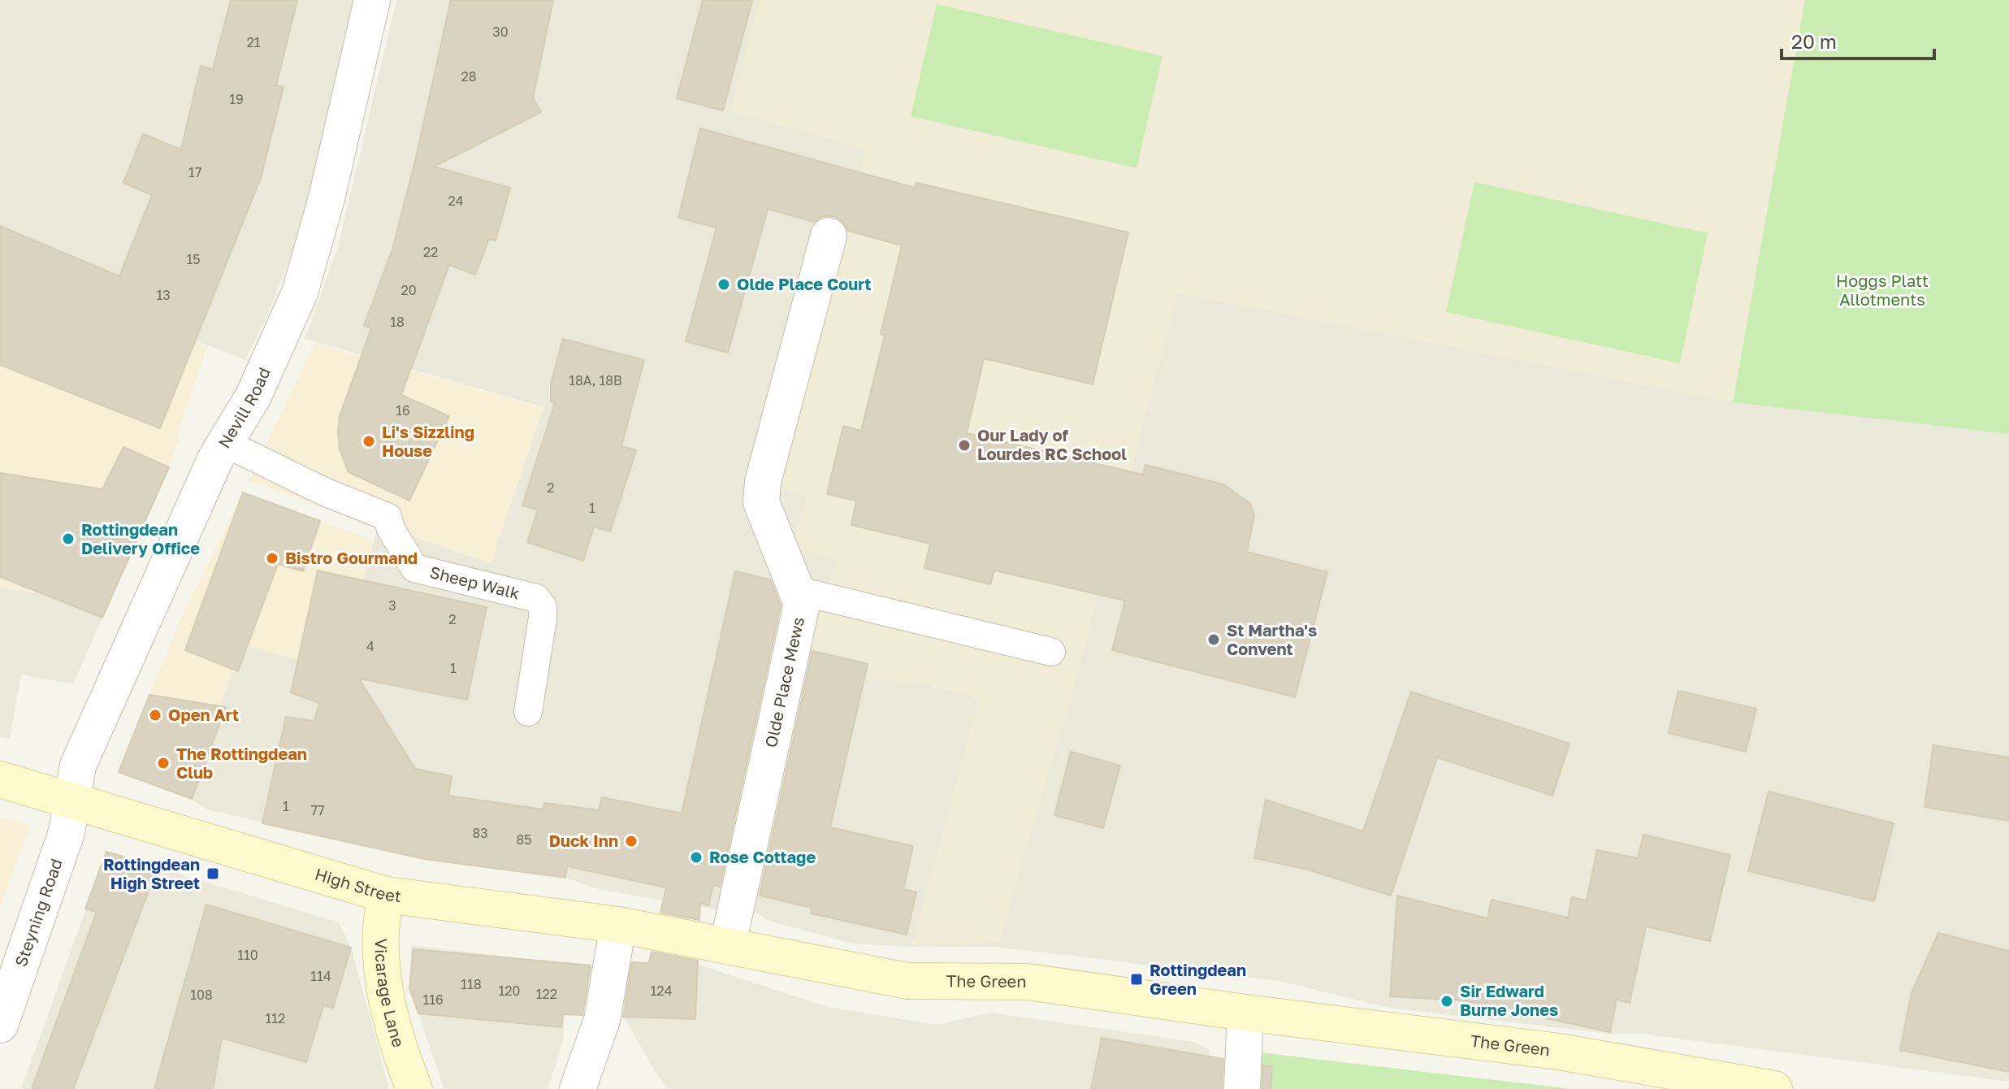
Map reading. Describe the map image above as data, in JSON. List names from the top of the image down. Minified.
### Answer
{"streets":{"main road":["High Street","The Green","Vicarage Lane"],"street":["Nevill Road","Olde Place Mews","Steyning Road"],"lane":["Sheep Walk"]},"crossings":[["Nevill Road","Sheep Walk"],["Nevill Road","High Street"],["Nevill Road","Steyning Road"],["Olde Place Mews","High Street"],["Olde Place Mews","The Green"],["High Street","Steyning Road"],["High Street","The Green"],["High Street","Vicarage Lane"]],"parks":["Hoggs Platt Allotments"],"places":{"other":["Olde Place Court","Li's Sizzling House","Our Lady of Lourdes RC School","Rottingdean Delivery Office","Bistro Gourmand","St Martha's Convent","Open Art","The Rottingdean Club","Duck Inn","Rose Cottage","Sir Edward Burne Jones"],"transit":["Rottingdean High Street","Rottingdean Green"]},"house_numbers":["30","21","28","19","17","24","22","15","20","13","18","18A, 18B","16","2","1","3","2","4","1","1","77","83","85","110","114","118","120","124","122","108","116","112"],"scale_bar":"20 m"}
